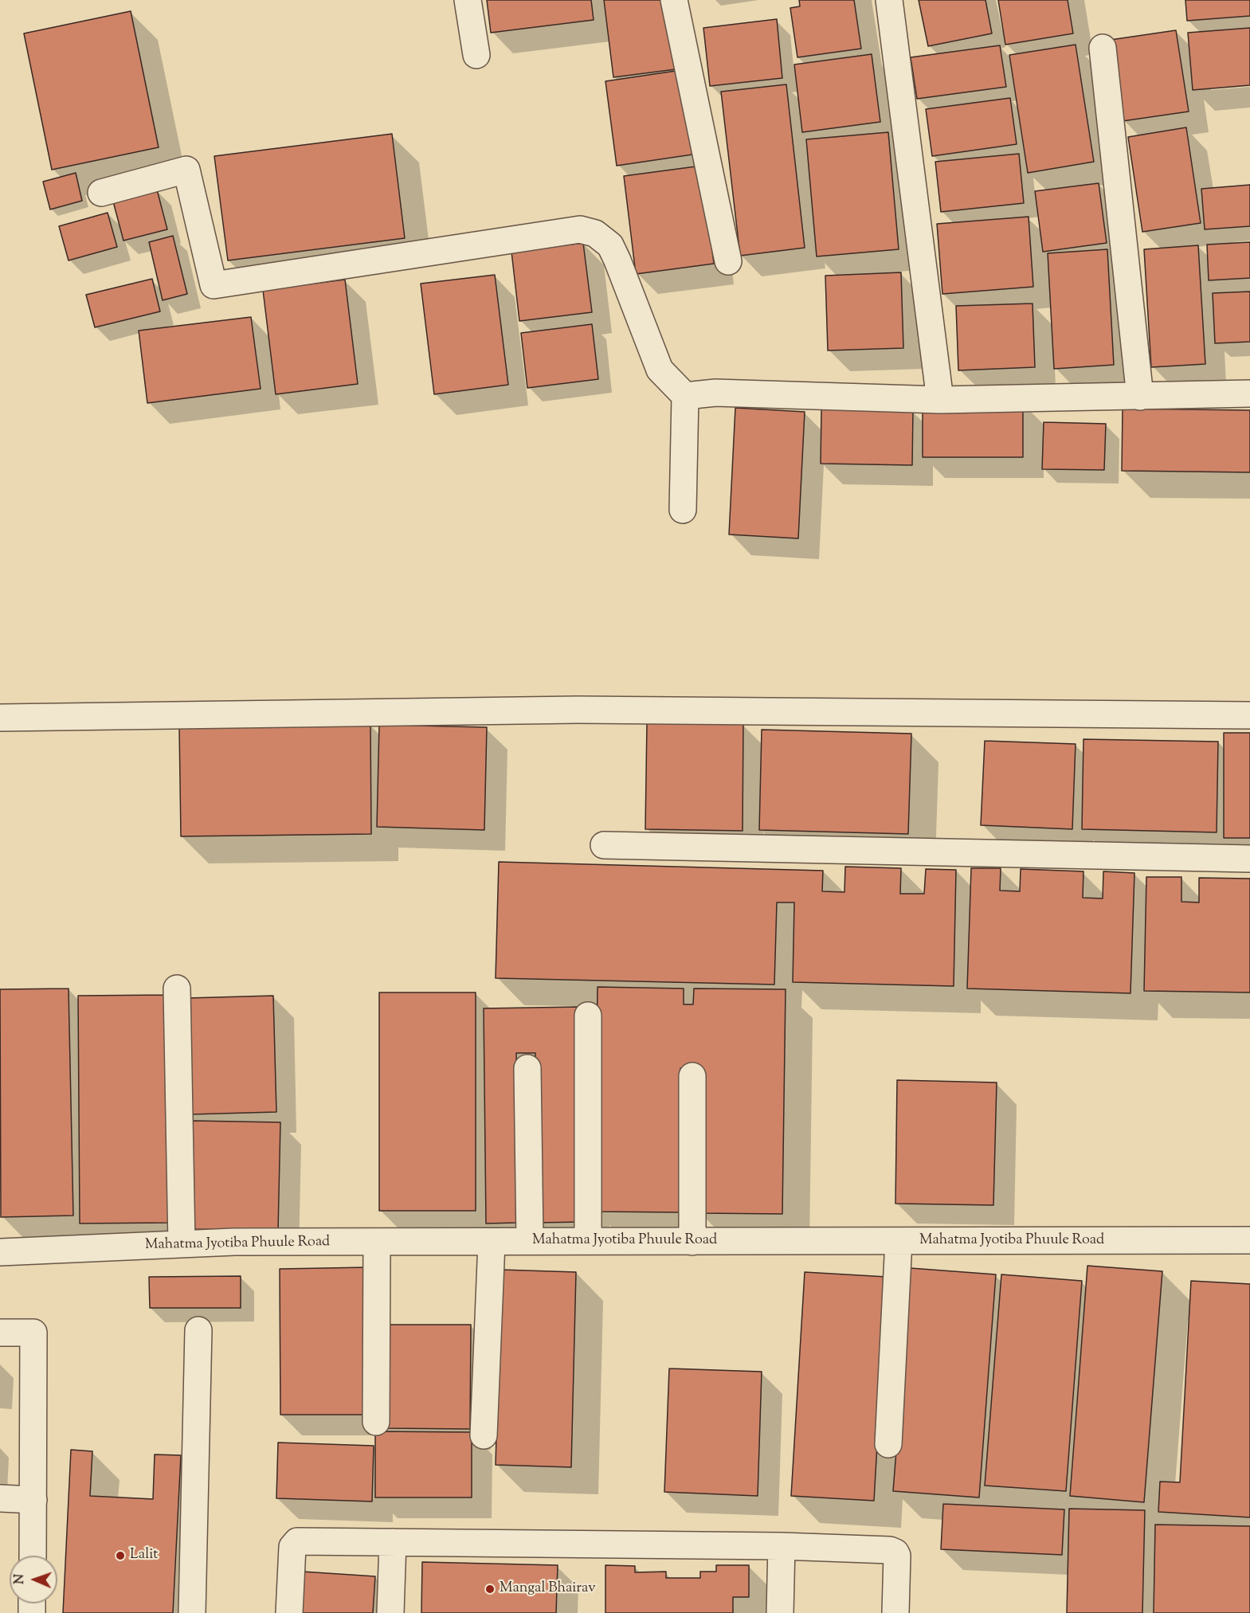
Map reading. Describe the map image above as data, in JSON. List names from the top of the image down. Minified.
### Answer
{"streets":{"street":["Mahatma Jyotiba Phuule Road"]},"places":["Lalit","Mangal Bhairav"],"north":"left"}
